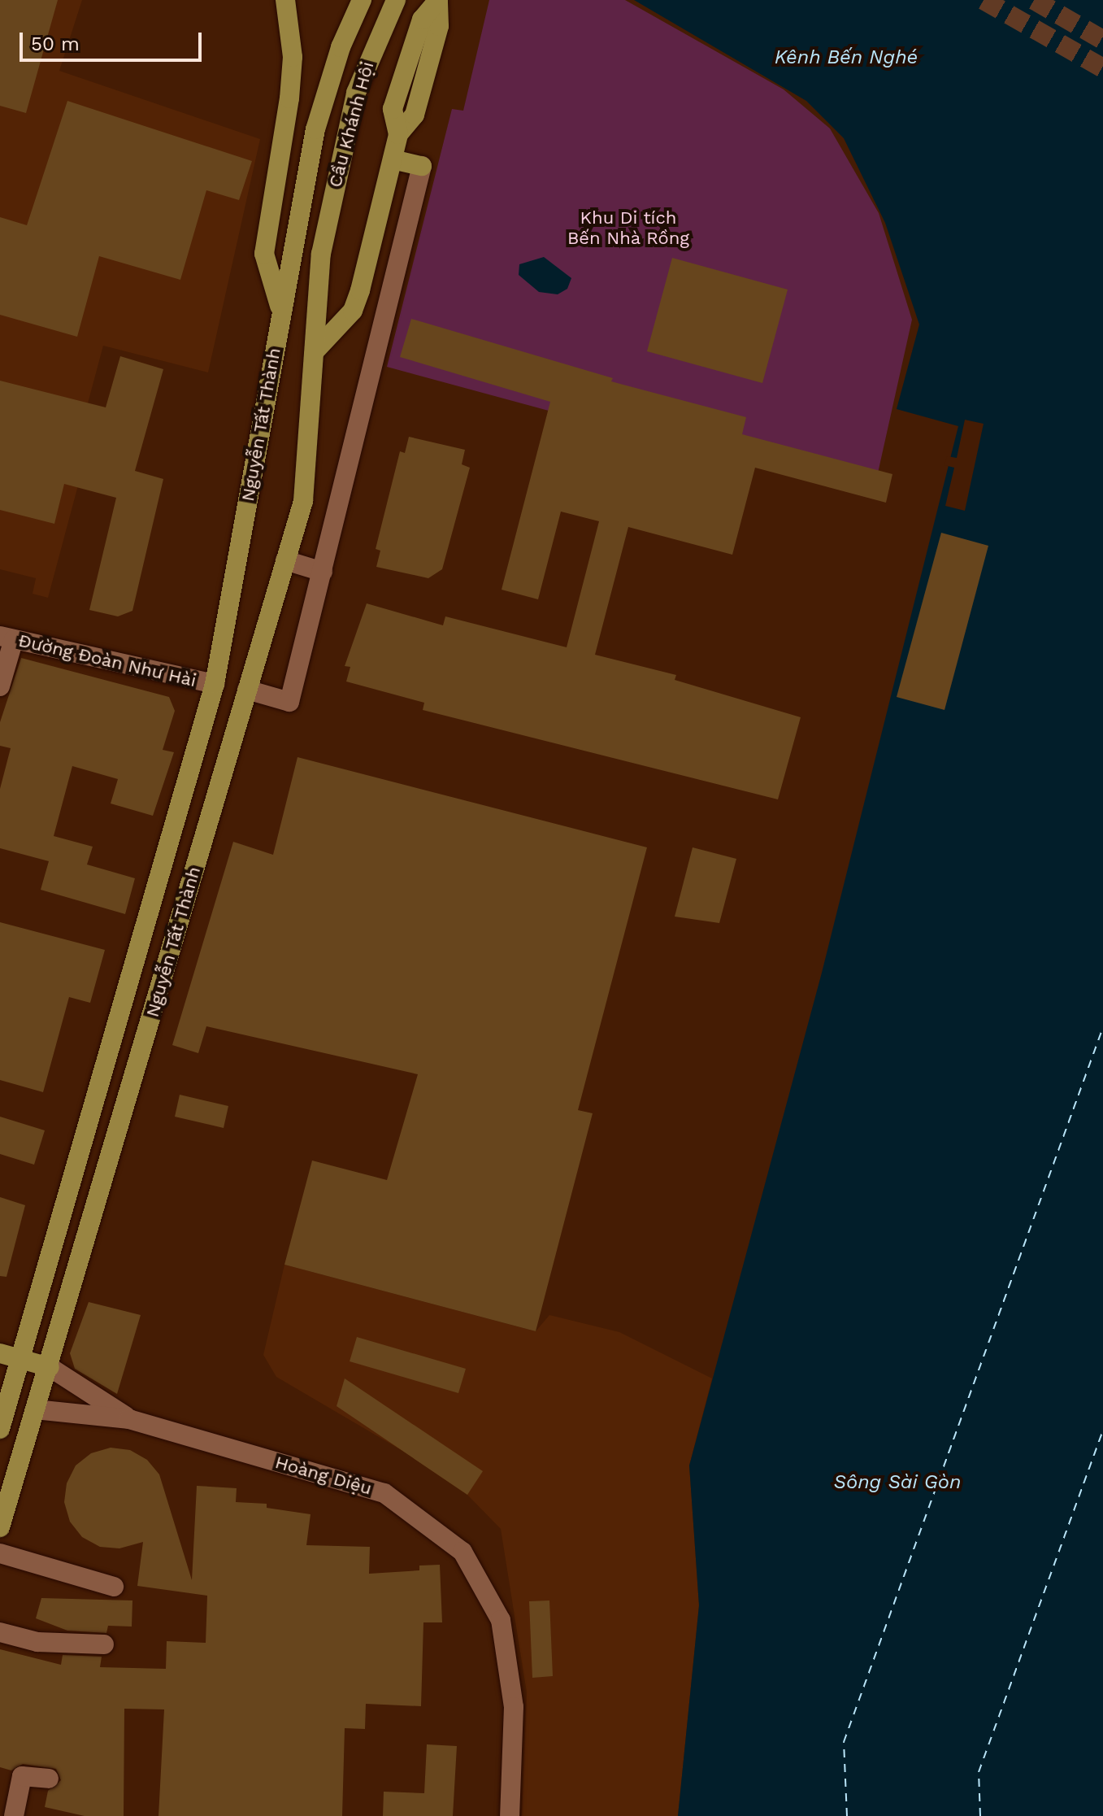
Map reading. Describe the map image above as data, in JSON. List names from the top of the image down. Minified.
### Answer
{"streets":{"main road":["Cầu Khánh Hội","Nguyễn Tất Thành"],"street":["Đường Đoàn Như Hài","Hoàng Diệu"]},"crossings":[["Cầu Khánh Hội","Nguyễn Tất Thành"],["Nguyễn Tất Thành","Đường Đoàn Như Hài"],["Nguyễn Tất Thành","Hoàng Diệu"]],"water":["Kênh Bến Nghé","Sông Sài Gòn"],"parks":["Khu Di tích Bến Nhà Rồng"],"scale_bar":"50 m"}
